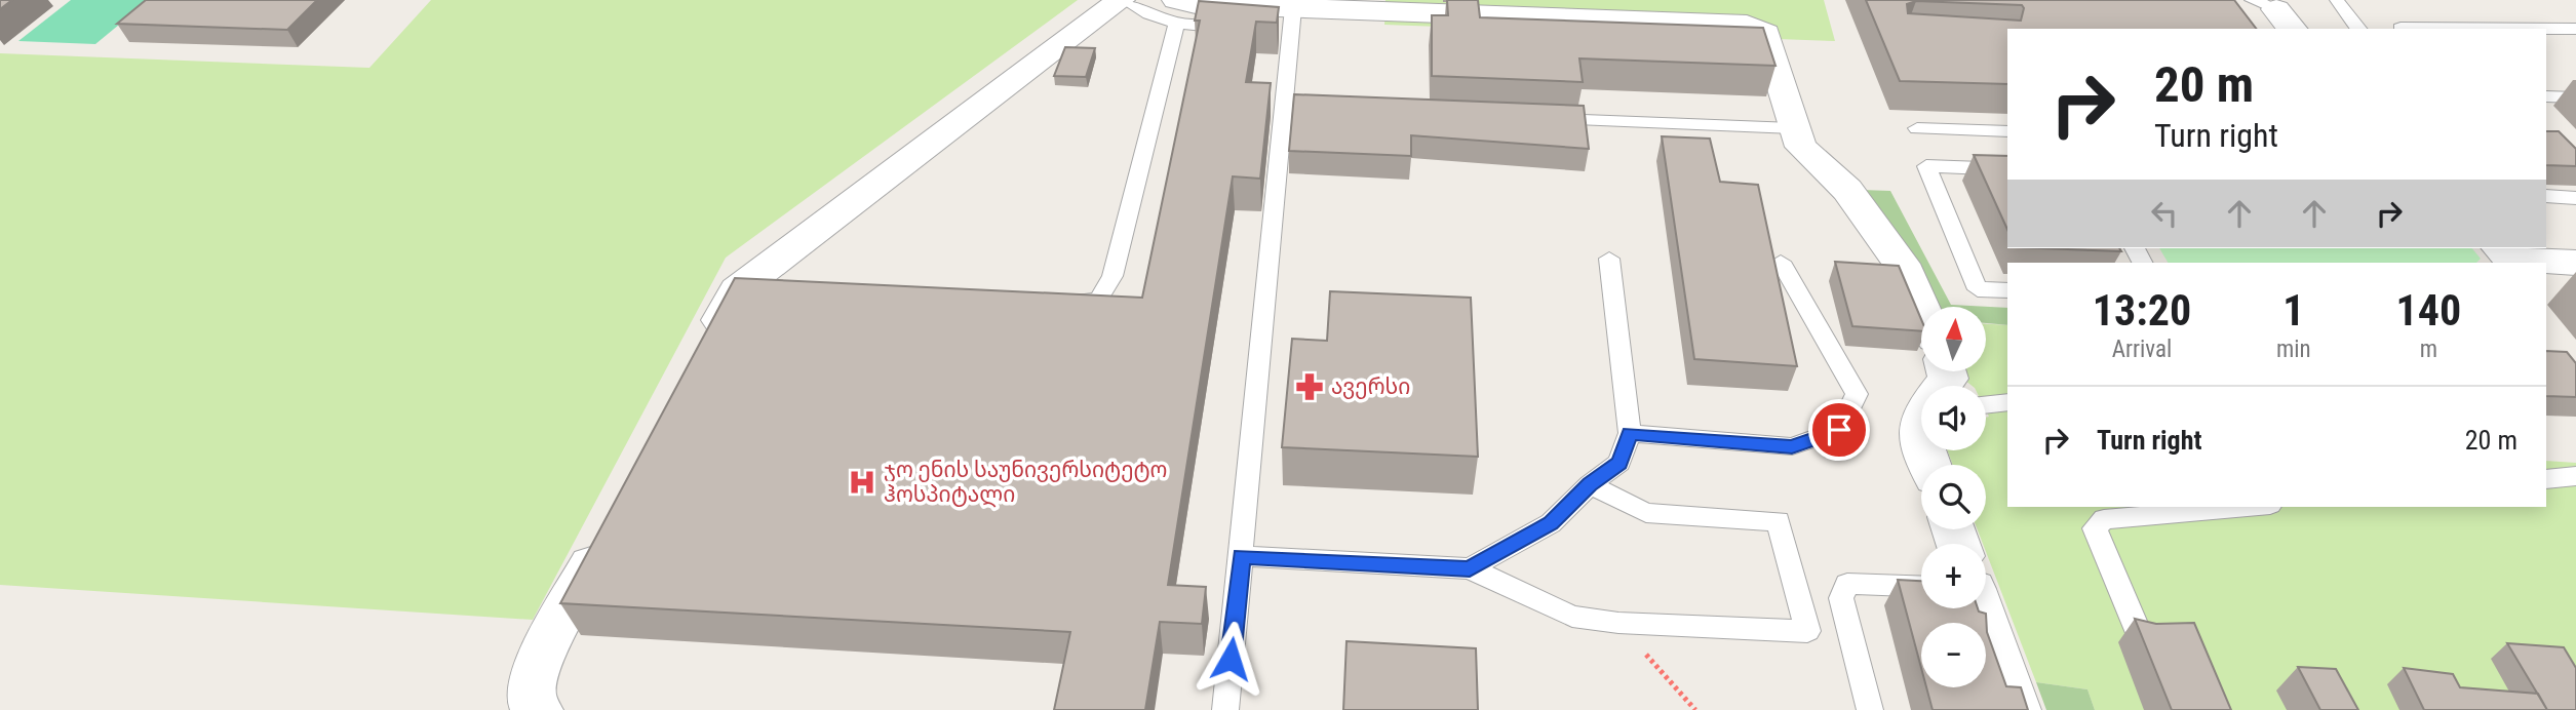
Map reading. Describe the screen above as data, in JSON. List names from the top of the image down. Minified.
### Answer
{"places":{"pharmacy":["ავერსი"],"hospital":["ჯო ენის საუნივერსიტეტო ჰოსპიტალი"]},"north":"top","page":{"turn":["20 m","Turn right"],"eta":["13:20","Arrival","1","min","140","m"],"map_buttons":["+","−"],"list":[{"name":"Turn right","value":"20 m"}]}}
